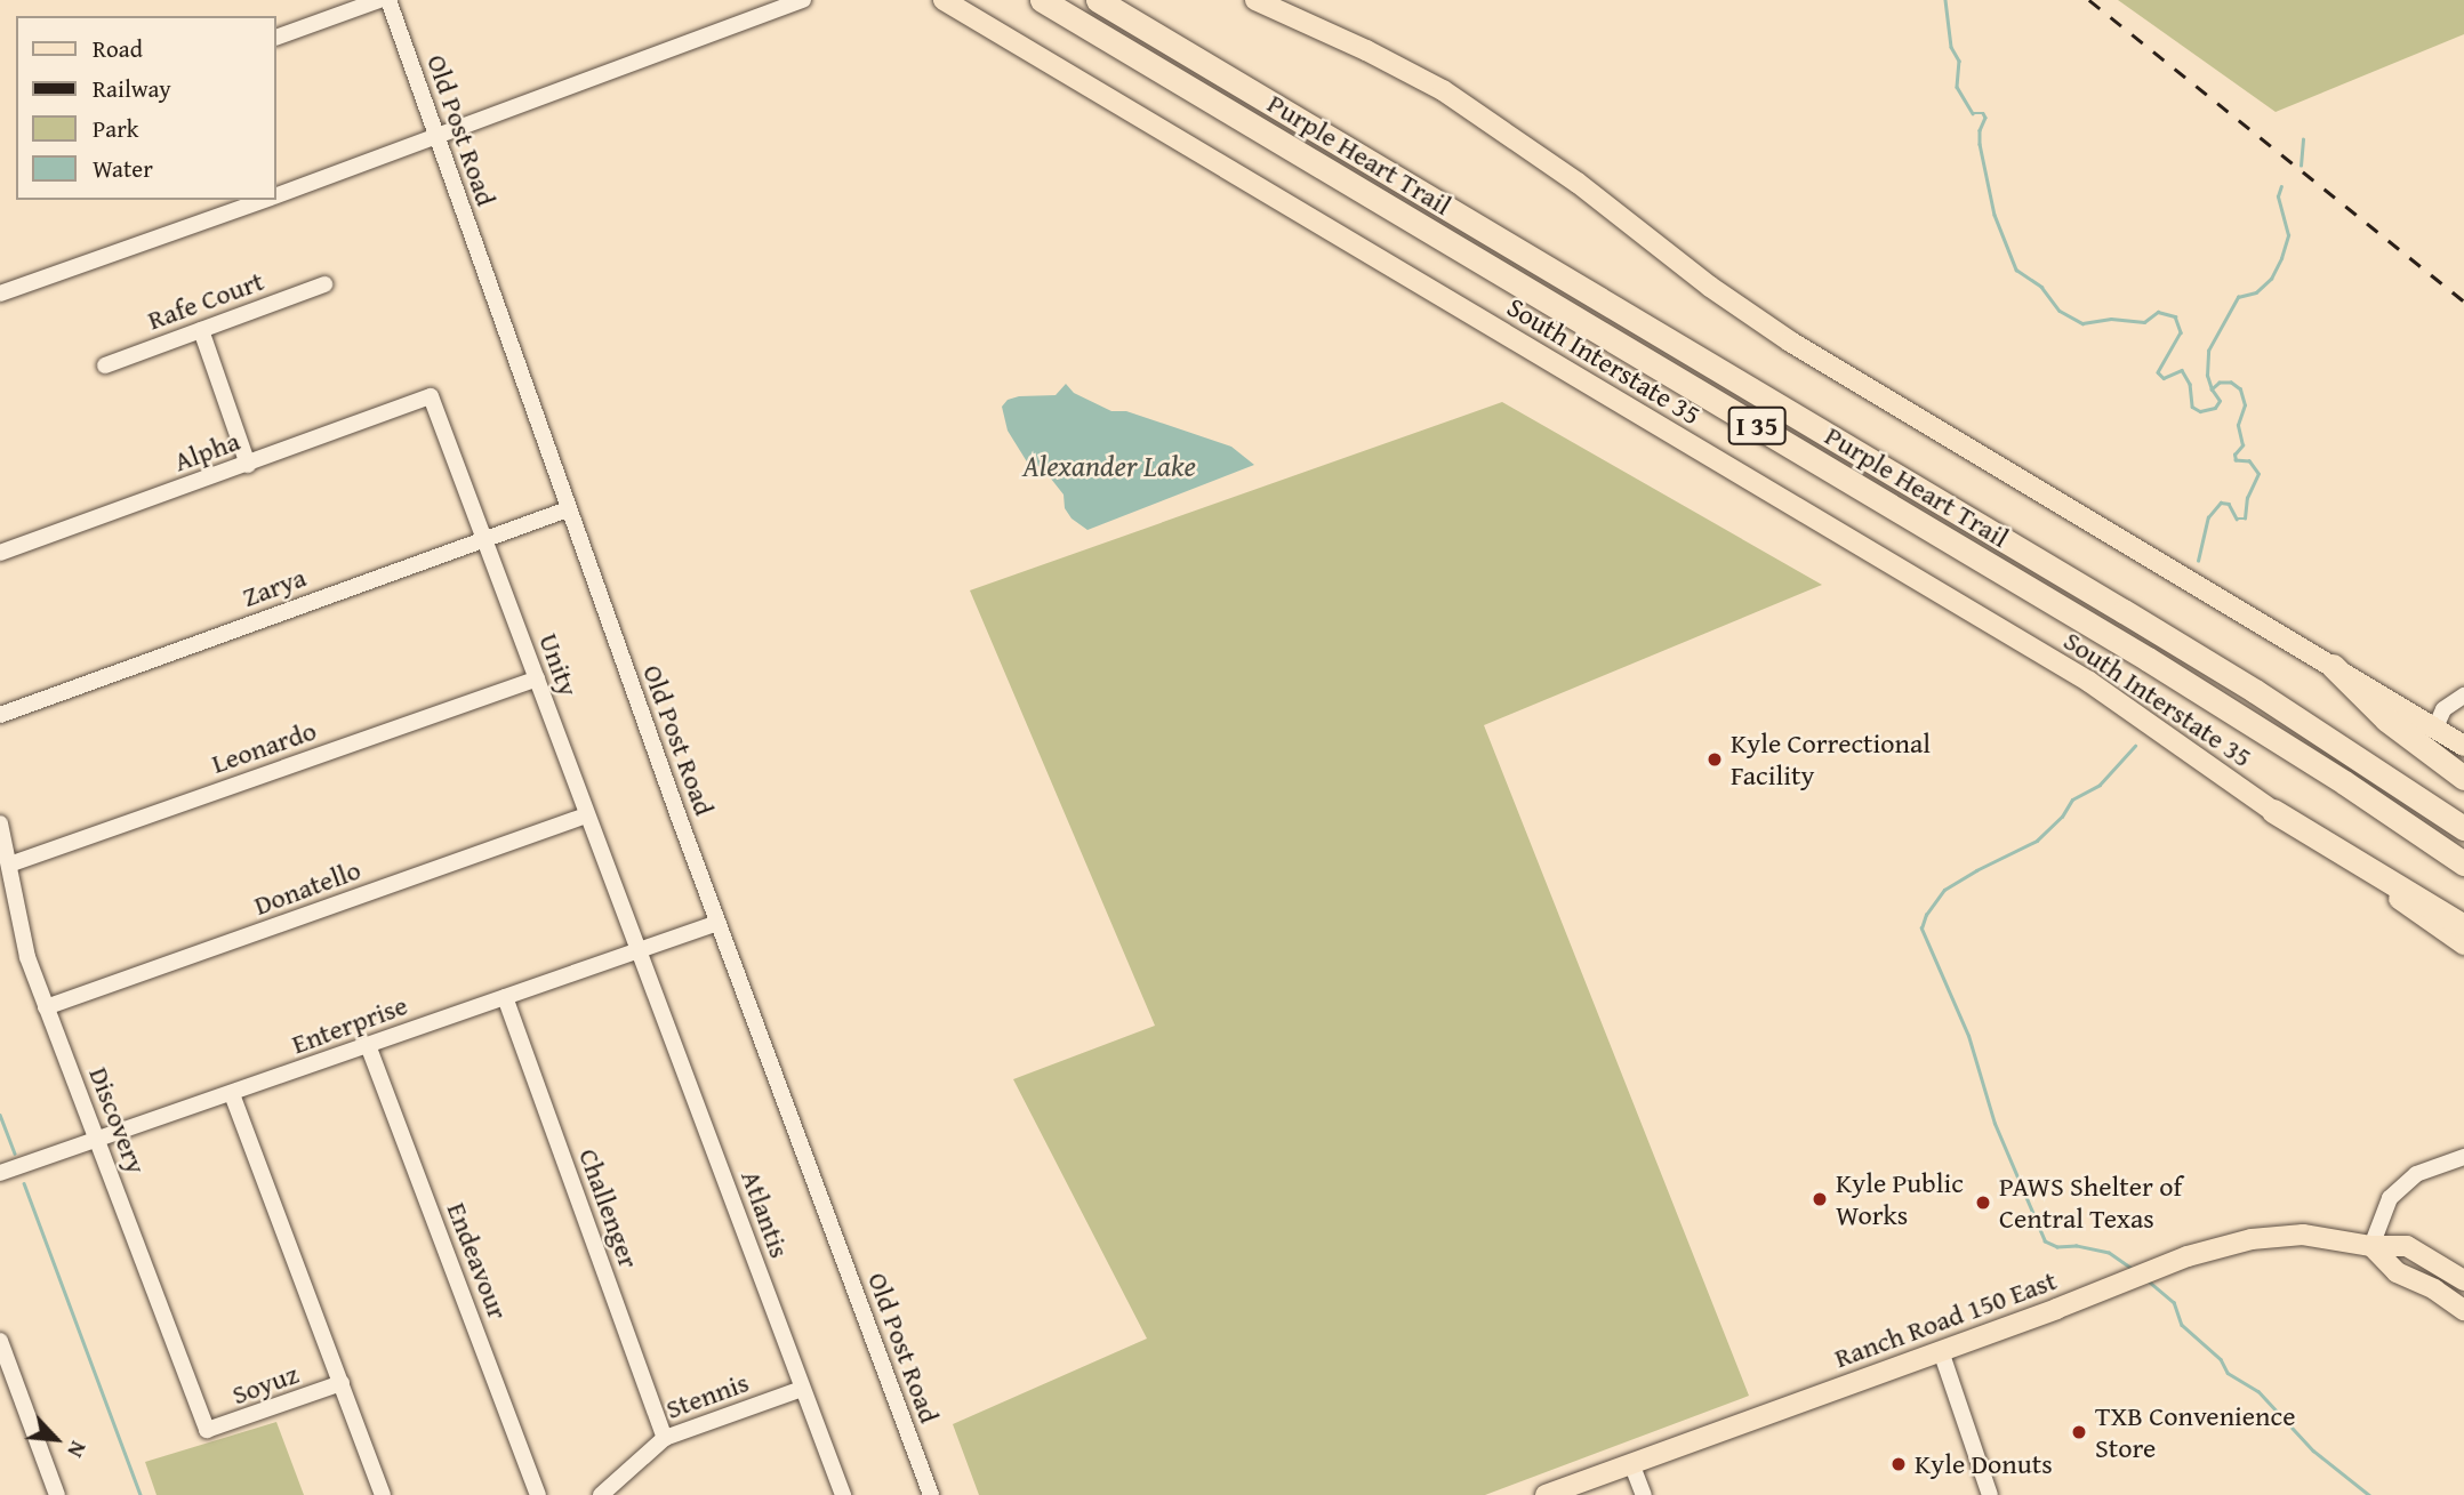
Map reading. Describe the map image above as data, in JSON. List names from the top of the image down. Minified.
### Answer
{"streets":{"highway":["Purple Heart Trail","I 35"],"main road":["South Interstate 35","Ranch Road 150 East"],"street":["Old Post Road","Rafe Court","Alpha","Zarya","Unity","Leonardo","Donatello","Enterprise","Discovery","Challenger","Atlantis","Endeavour","Soyuz","Stennis"]},"crossings":[["Old Post Road","Zarya"],["Old Post Road","Enterprise"],["Alpha","Unity"],["Zarya","Unity"],["Unity","Leonardo"],["Unity","Donatello"],["Unity","Enterprise"],["Unity","Atlantis"],["Leonardo","Discovery"],["Donatello","Discovery"],["Enterprise","Discovery"],["Enterprise","Challenger"],["Enterprise","Atlantis"],["Enterprise","Endeavour"],["Discovery","Soyuz"],["Challenger","Stennis"],["Atlantis","Stennis"]],"water":["Alexander Lake"],"places":["Kyle Correctional Facility","Kyle Public Works","PAWS Shelter of Central Texas","TXB Convenience Store","Kyle Donuts"],"legend":["Road","Railway","Park","Water"],"north":"bottom right"}
